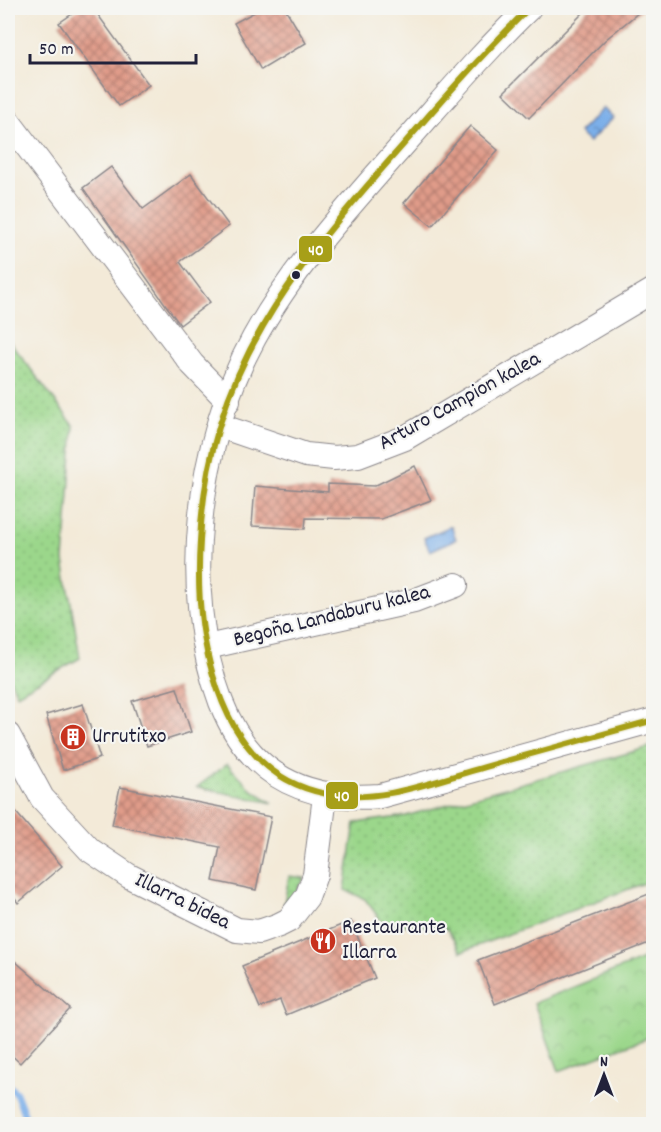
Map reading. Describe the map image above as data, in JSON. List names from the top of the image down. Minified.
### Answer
{"streets":{"street":["Arturo Campion kalea","Begoña Landaburu kalea","Illarra bidea"]},"places":{"building":["Urrutitxo"],"restaurant":["Restaurante Illarra"]},"lines":["transit line 40"],"scale_bar":"50 m","north":"top"}
